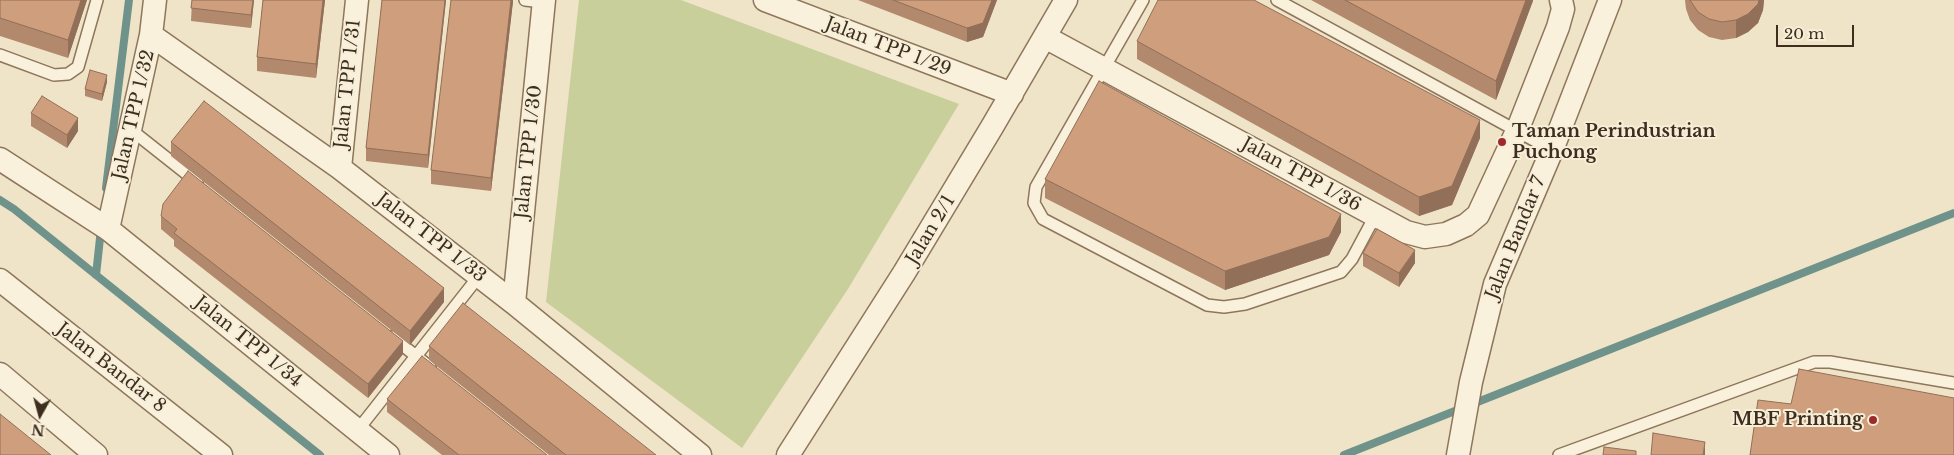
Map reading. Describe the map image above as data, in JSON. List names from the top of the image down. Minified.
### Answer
{"streets":{"street":["Jalan TPP 1/29","Jalan TPP 1/31","Jalan TPP 1/32","Jalan TPP 1/30","Jalan TPP 1/36","Jalan 2/1","Jalan TPP 1/33","Jalan Bandar 7","Jalan TPP 1/34","Jalan Bandar 8"]},"crossings":[["Jalan TPP 1/29","Jalan 2/1"],["Jalan TPP 1/31","Jalan TPP 1/33"],["Jalan TPP 1/32","Jalan TPP 1/33"],["Jalan TPP 1/32","Jalan TPP 1/34"],["Jalan TPP 1/30","Jalan TPP 1/33"],["Jalan TPP 1/36","Jalan 2/1"]],"places":["Taman Perindustrian Puchong","MBF Printing"],"scale_bar":"20 m","north":"bottom"}
